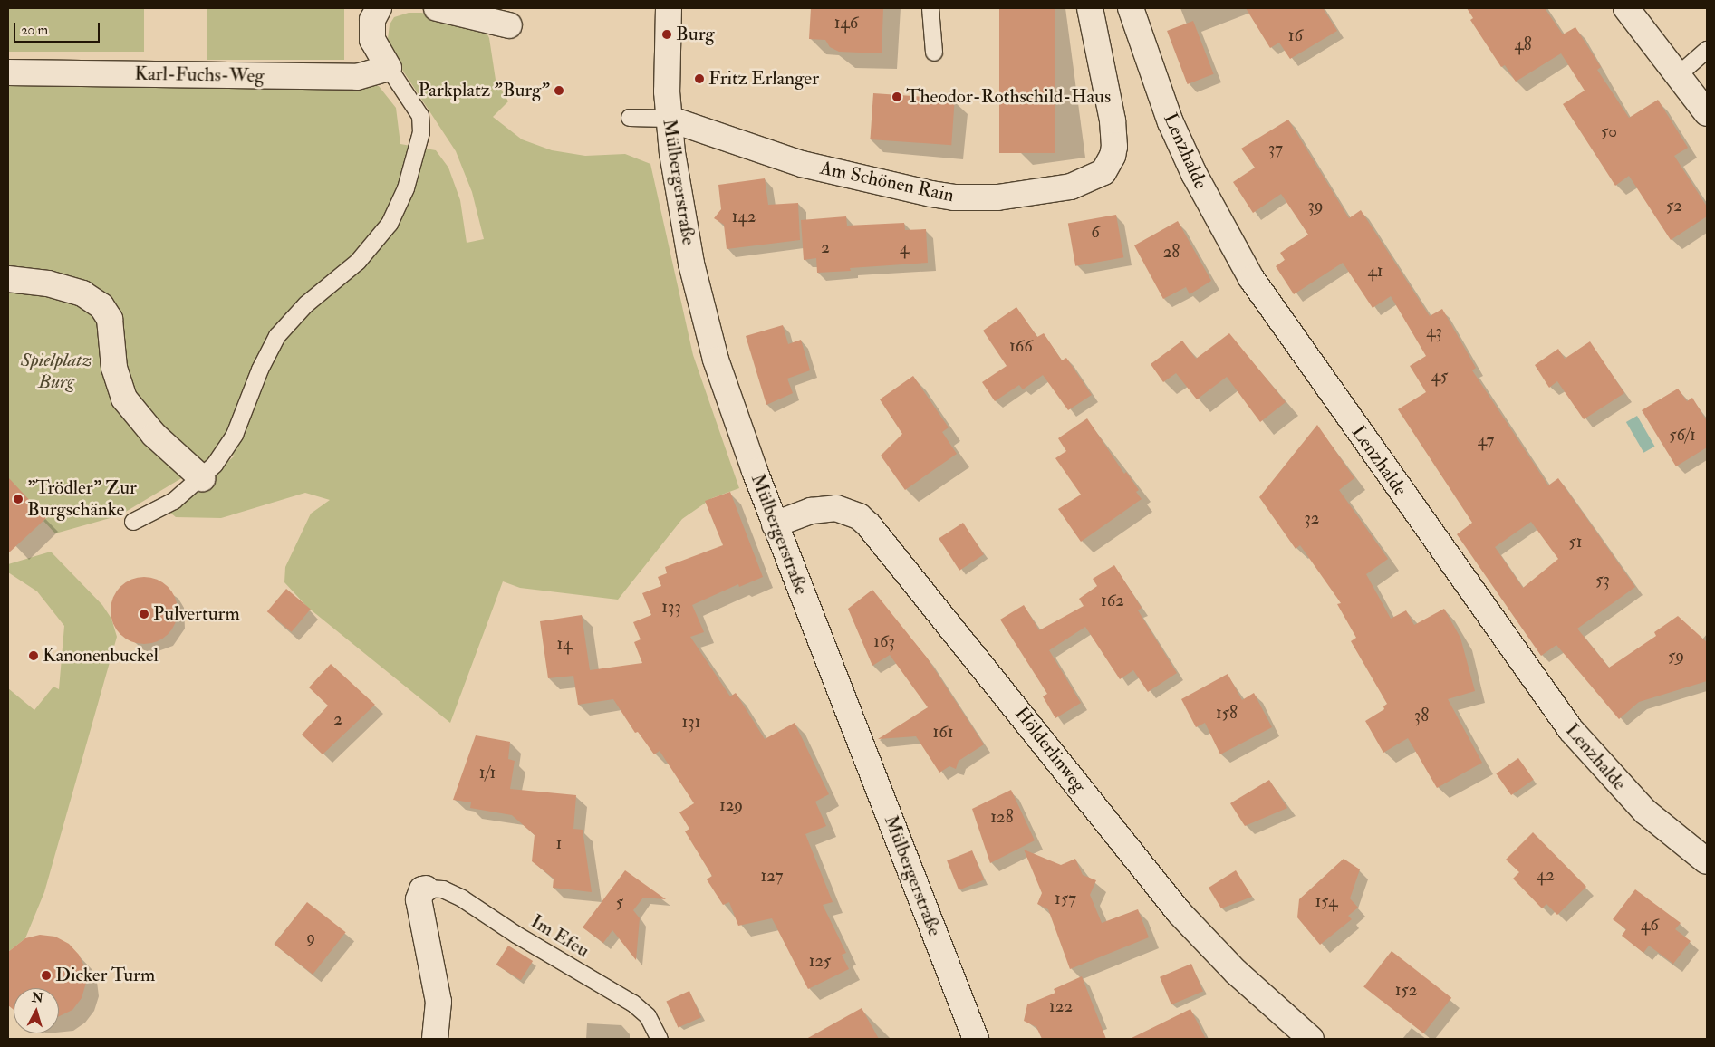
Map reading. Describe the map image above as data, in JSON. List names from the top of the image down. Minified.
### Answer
{"streets":{"street":["Karl-Fuchs-Weg","Lenzhalde","Mülbergerstraße","Am Schönen Rain","Hölderlinweg"],"lane":["Im Efeu"]},"crossings":[["Mülbergerstraße","Am Schönen Rain"],["Mülbergerstraße","Hölderlinweg"]],"parks":["Spielplatz Burg"],"places":["Burg","Fritz Erlanger","Parkplatz \"Burg\"","Theodor-Rothschild-Haus","\"Trödler\" Zur Burgschänke","Pulverturm","Kanonenbuckel","Dicker Turm"],"house_numbers":["146","16","48","50","37","39","52","142","6","2","4","28","41","43","166","45","56/1","47","32","51","53","162","133","163","14","59","158","38","2","131","161","1/1","129","128","1","42","127","157","154","5","46","9","125","152","122"],"scale_bar":"20 m","north":"top"}
